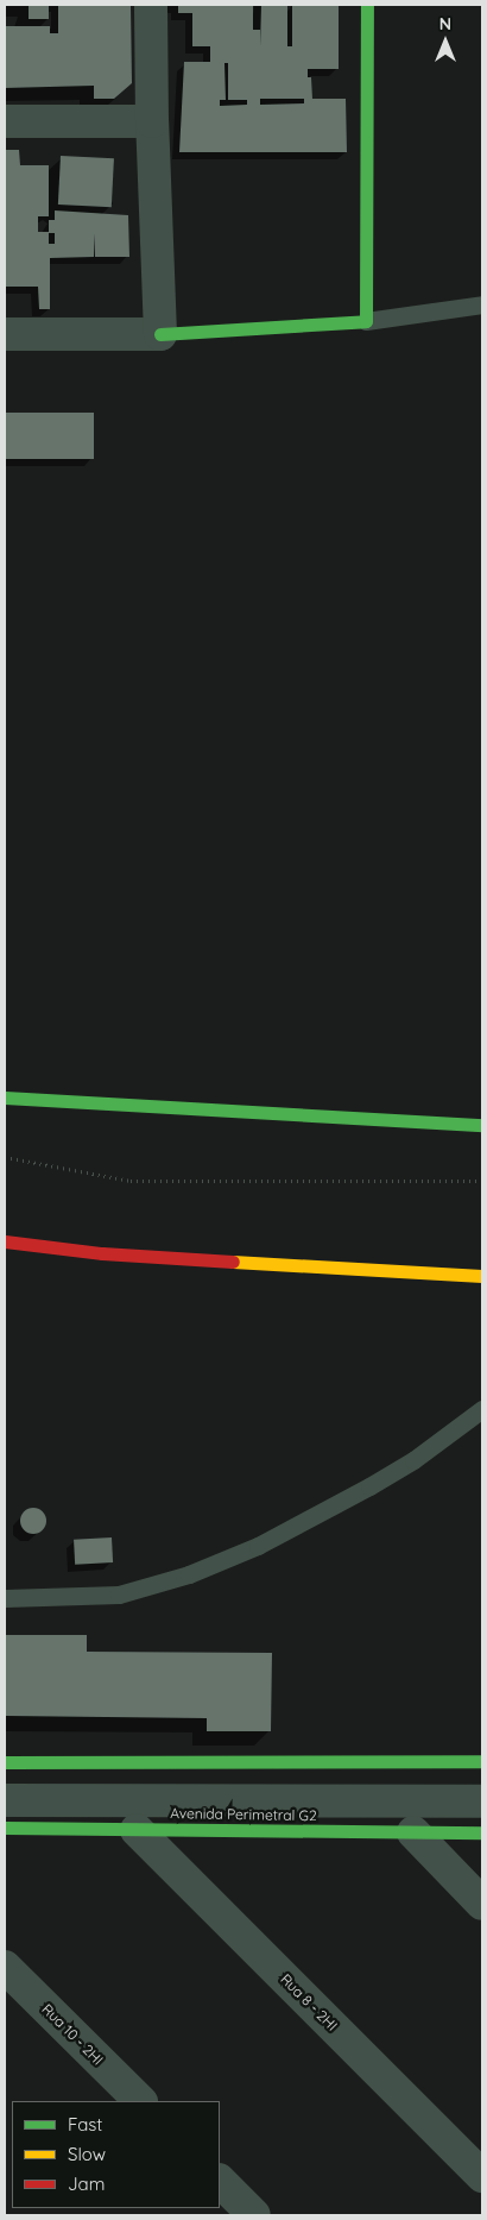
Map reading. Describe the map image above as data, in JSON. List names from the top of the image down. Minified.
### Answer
{"streets":{"main road":["Avenida Perimetral G2"],"street":["Rua 8 - 2HI","Rua 10 - 2HI"]},"crossings":[["Avenida Perimetral G2","Rua 8 - 2HI"]],"legend":["Fast","Slow","Jam"],"north":"top"}
